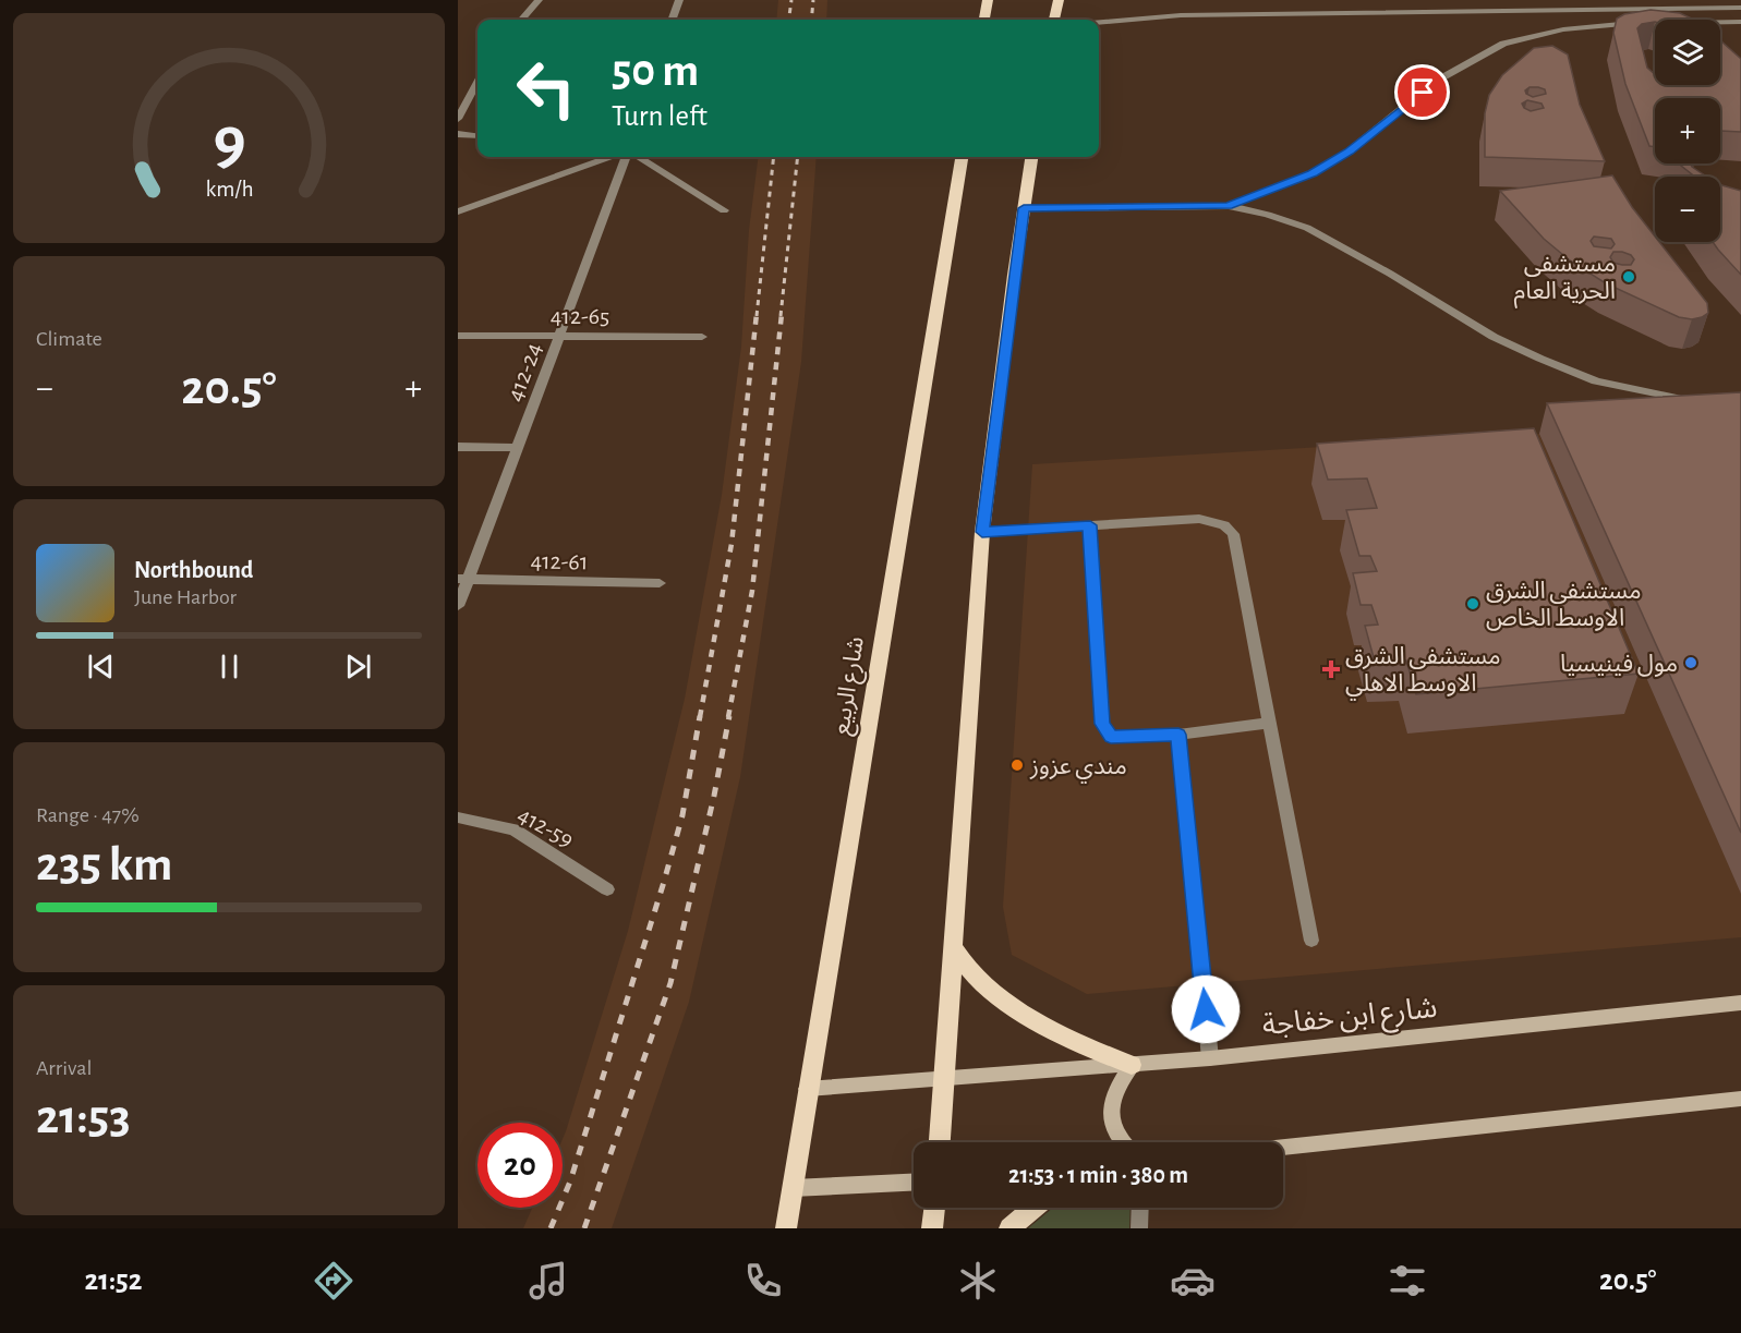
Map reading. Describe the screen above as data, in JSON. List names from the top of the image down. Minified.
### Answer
{"streets":{"main road":["شارع الربيع"],"street":["412-65","412-24","412-61","412-59","شارع ابن خفاجة"]},"crossings":[["412-65","412-24"],["412-24","412-61"],["شارع الربيع","شارع ابن خفاجة"]],"places":{"other":["مستشفى الحرية العام","مستشفى الشرق الاوسط الخاص","مول فينيسيا","مندي عزوز"],"health":["مستشفى الشرق الاوسط الاهلي"]},"page":{"map_buttons":["+","−"],"turn":["50 m","Turn left"],"tile":["Climate",["Range · 47%","235 km"],["Arrival","21:53"]],"heat":["−","20.5°","+"],"song":["Northbound","June Harbor"],"limit":"20","trip":"21:53 · 1 min · 380 m","tabs":["21:52","20.5°"],"gauge":["9","km/h"]}}
